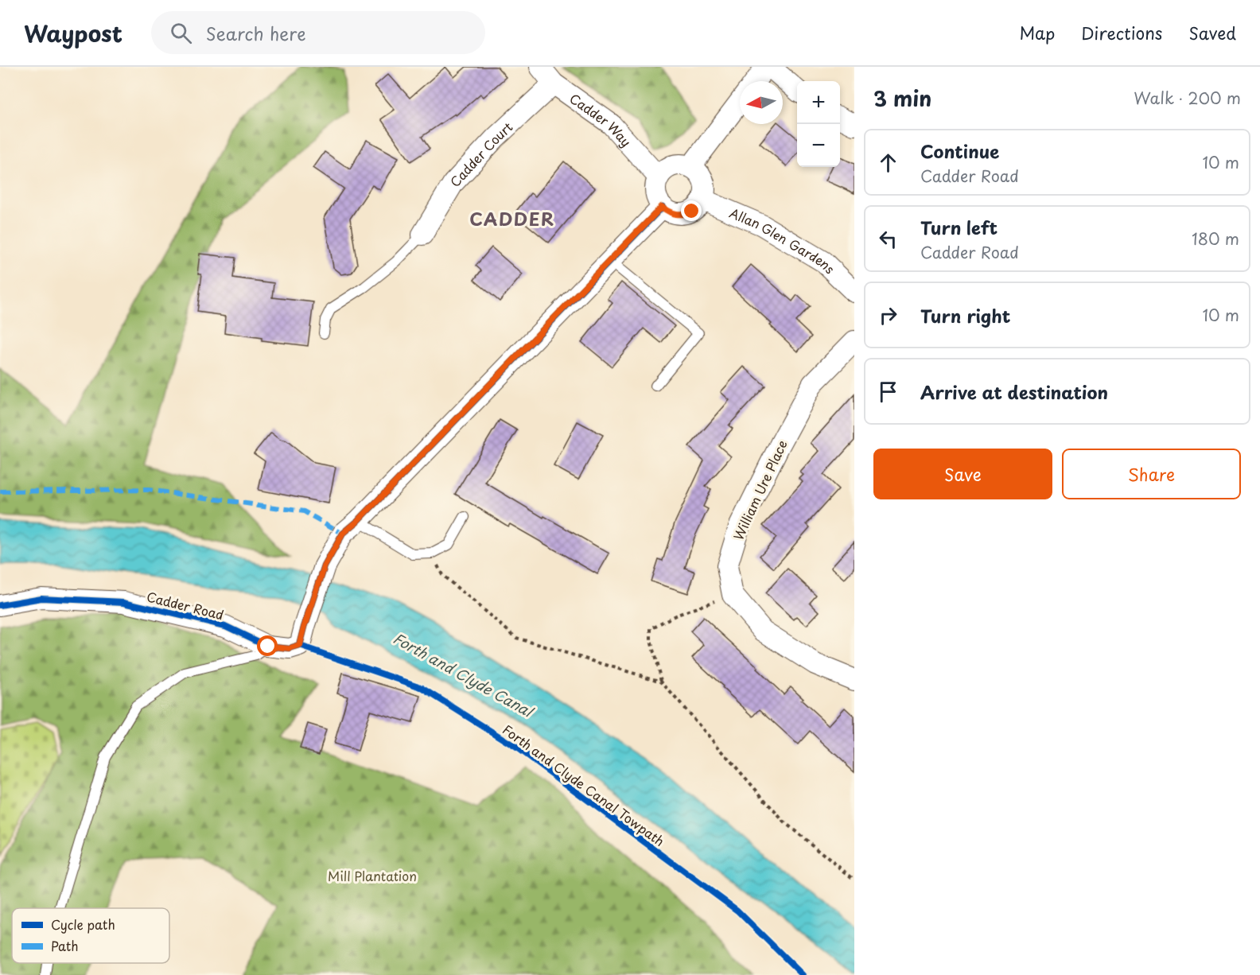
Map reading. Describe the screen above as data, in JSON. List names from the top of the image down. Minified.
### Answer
{"streets":{"street":["Cadder Way","Cadder Court","Allan Glen Gardens","William Ure Place","Cadder Road"],"cycle path":["Forth and Clyde Canal Towpath"]},"crossings":[["Cadder Way","Cadder Court"],["Cadder Way","Allan Glen Gardens"],["Cadder Way","Cadder Road"],["Allan Glen Gardens","Cadder Road"]],"districts":["CADDER"],"water":["Forth and Clyde Canal"],"parks":["Mill Plantation"],"legend":["Cycle path","Path"],"north":"left","page":{"header":"Waypost","search":"Search here","nav":["Map","Directions","Saved"],"heading":["3 min","Walk · 200 m"],"map_buttons":["+","−"],"list":[["Continue","Cadder Road","10 m"],["Turn left","Cadder Road","180 m"],["Turn right","10 m"],"Arrive at destination"],"buttons":["Save","Share"]}}
